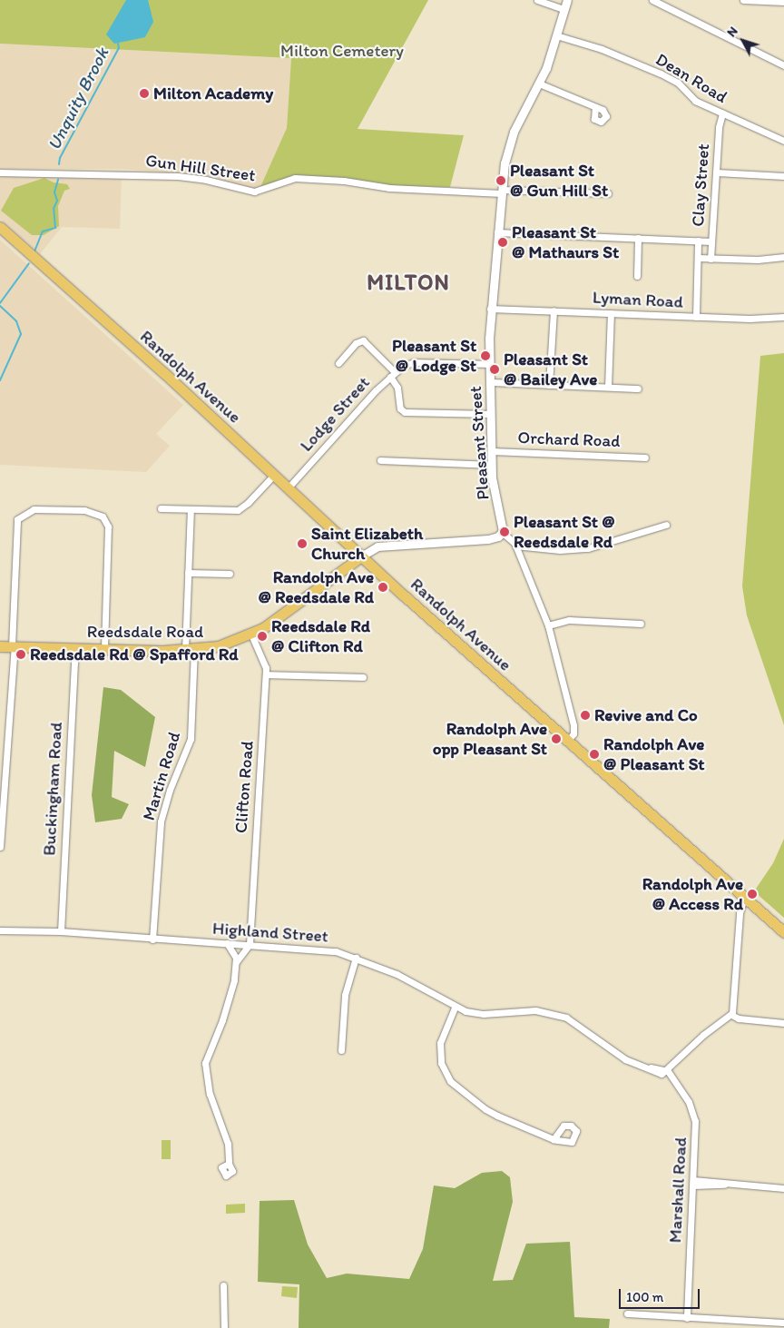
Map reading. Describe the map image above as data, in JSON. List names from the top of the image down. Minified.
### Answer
{"streets":{"main road":["Randolph Avenue","Reedsdale Road"],"street":["Dean Road","Gun Hill Street","Clay Street","Lyman Road","Lodge Street","Orchard Road","Pleasant Street","Martin Road","Clifton Road","Buckingham Road","Highland Street","Marshall Road"]},"crossings":[["Dean Road","Clay Street"],["Dean Road","Pleasant Street"],["Gun Hill Street","Pleasant Street"],["Lyman Road","Pleasant Street"],["Randolph Avenue","Lodge Street"],["Randolph Avenue","Reedsdale Road"],["Lodge Street","Pleasant Street"],["Orchard Road","Pleasant Street"],["Pleasant Street","Reedsdale Road"],["Reedsdale Road","Martin Road"],["Reedsdale Road","Clifton Road"],["Reedsdale Road","Buckingham Road"],["Martin Road","Highland Street"],["Clifton Road","Highland Street"],["Buckingham Road","Highland Street"],["Highland Street","Marshall Road"]],"districts":["MILTON"],"water":["Unquity Brook"],"parks":["Milton Cemetery"],"places":["Milton Academy","Pleasant St @ Gun Hill St","Pleasant St @ Mathaurs St","Pleasant St @ Lodge St","Pleasant St @ Bailey Ave","Pleasant St @ Reedsdale Rd","Saint Elizabeth Church","Randolph Ave @ Reedsdale Rd","Reedsdale Rd @ Clifton Rd","Reedsdale Rd @ Spafford Rd","Revive and Co","Randolph Ave opp Pleasant St","Randolph Ave @ Pleasant St","Randolph Ave @ Access Rd"],"scale_bar":"100 m","north":"top left"}
